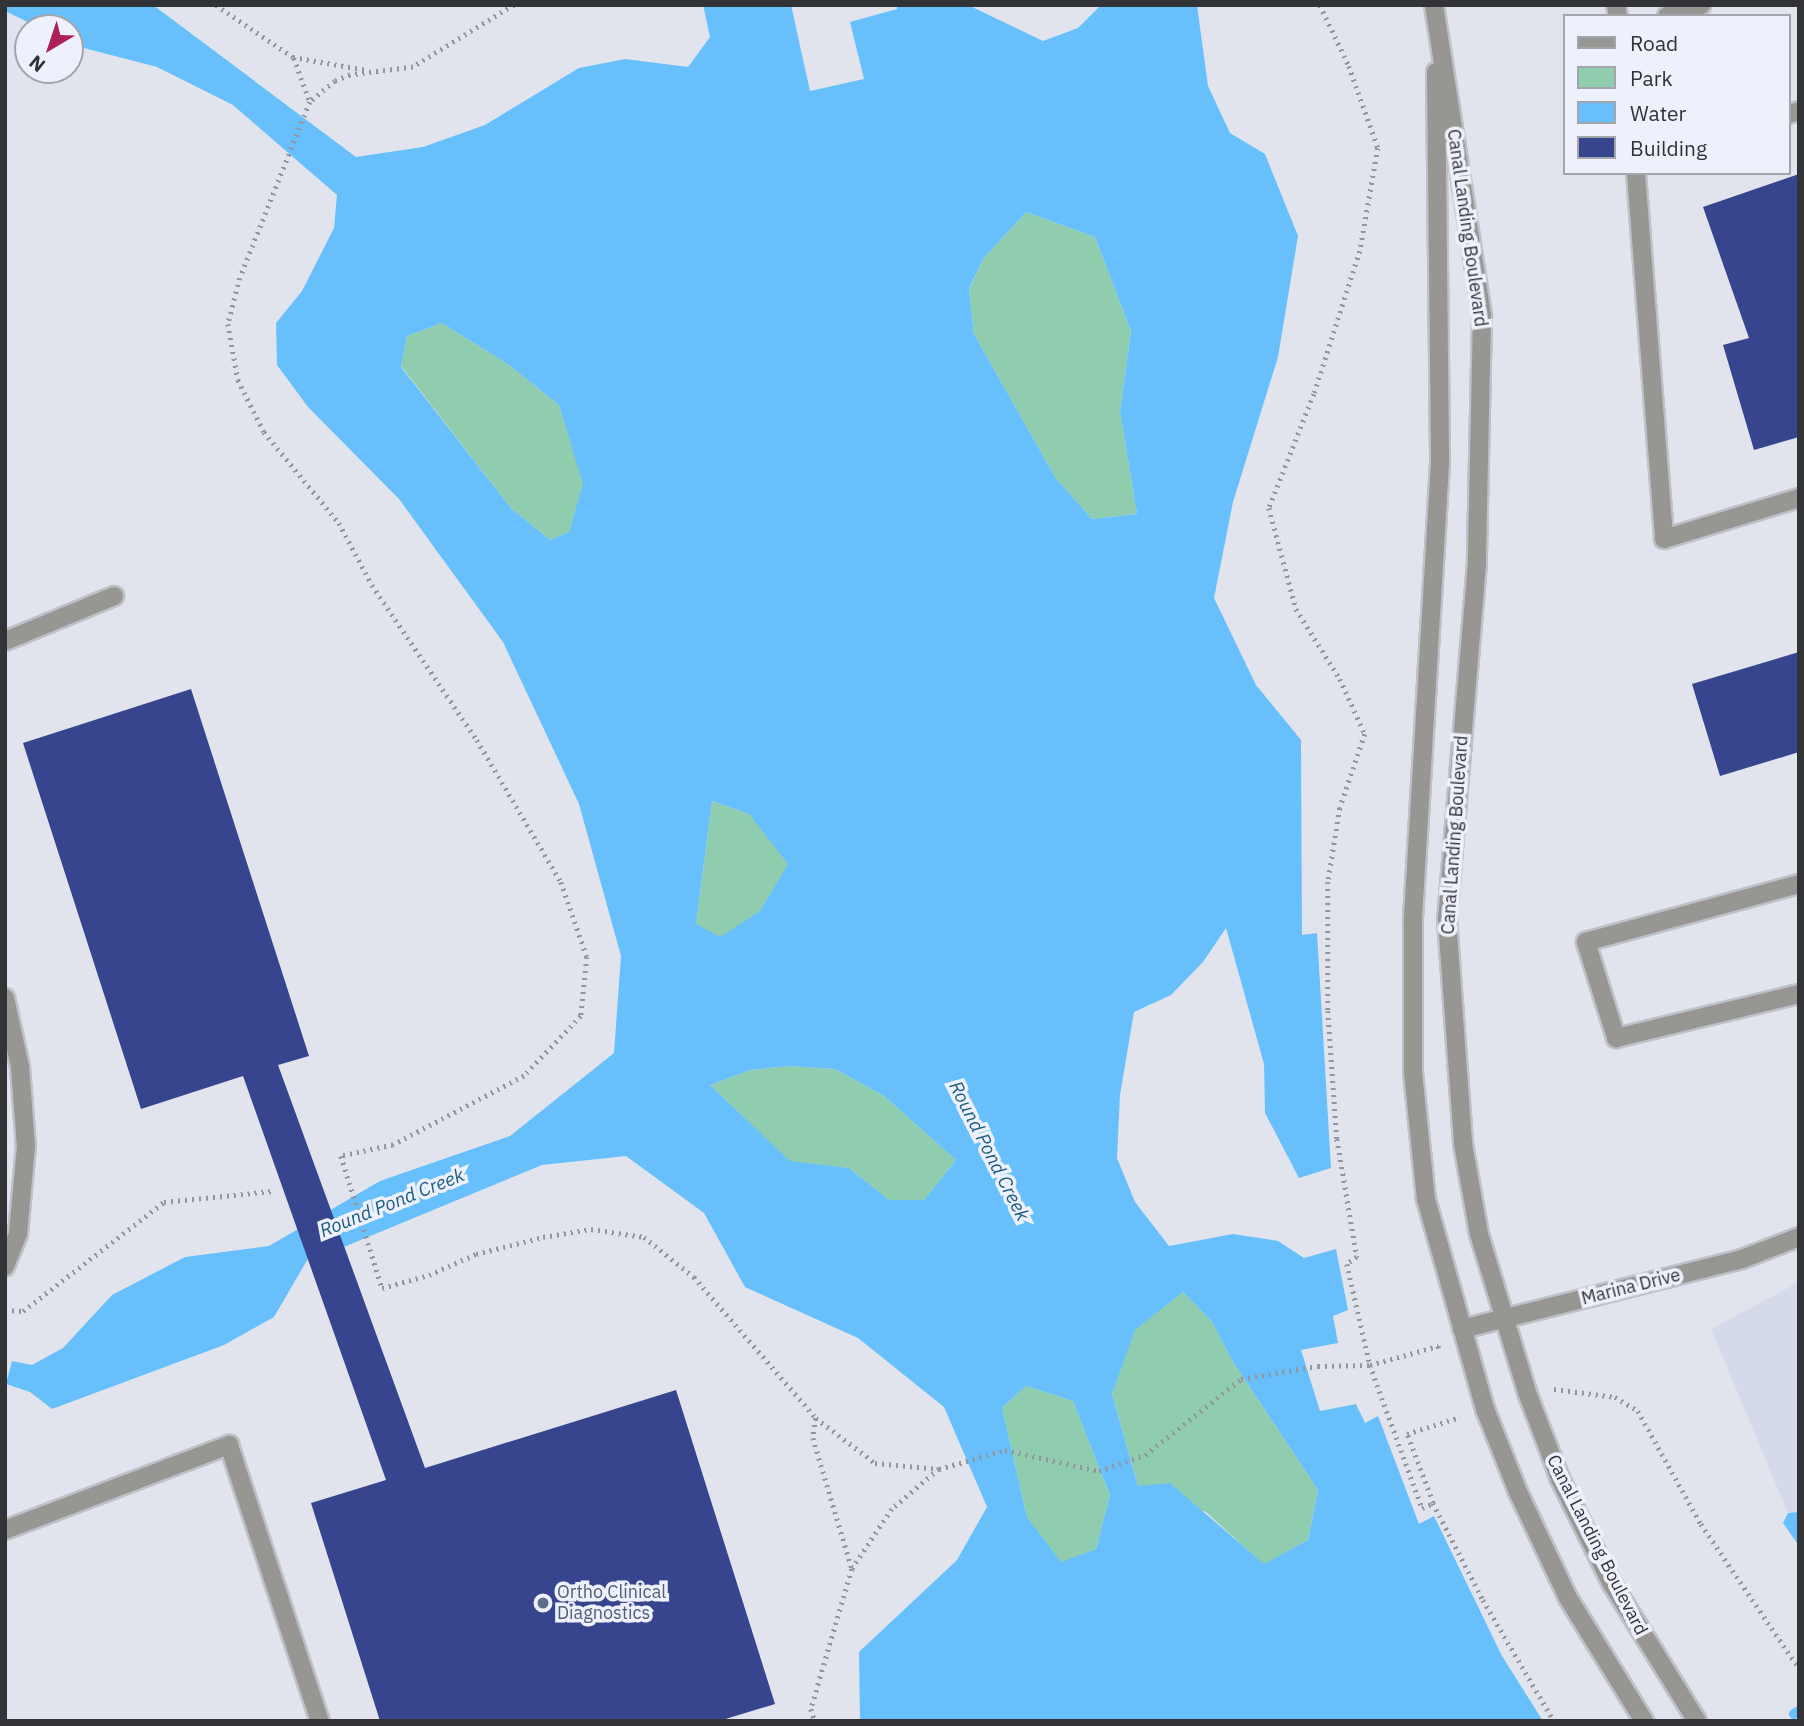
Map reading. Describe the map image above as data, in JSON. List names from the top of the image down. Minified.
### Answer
{"streets":{"street":["Canal Landing Boulevard","Marina Drive"]},"crossings":[["Canal Landing Boulevard","Marina Drive"]],"water":["Round Pond Creek"],"places":["Ortho Clinical Diagnostics"],"legend":["Road","Park","Water","Building"],"north":"bottom left"}
